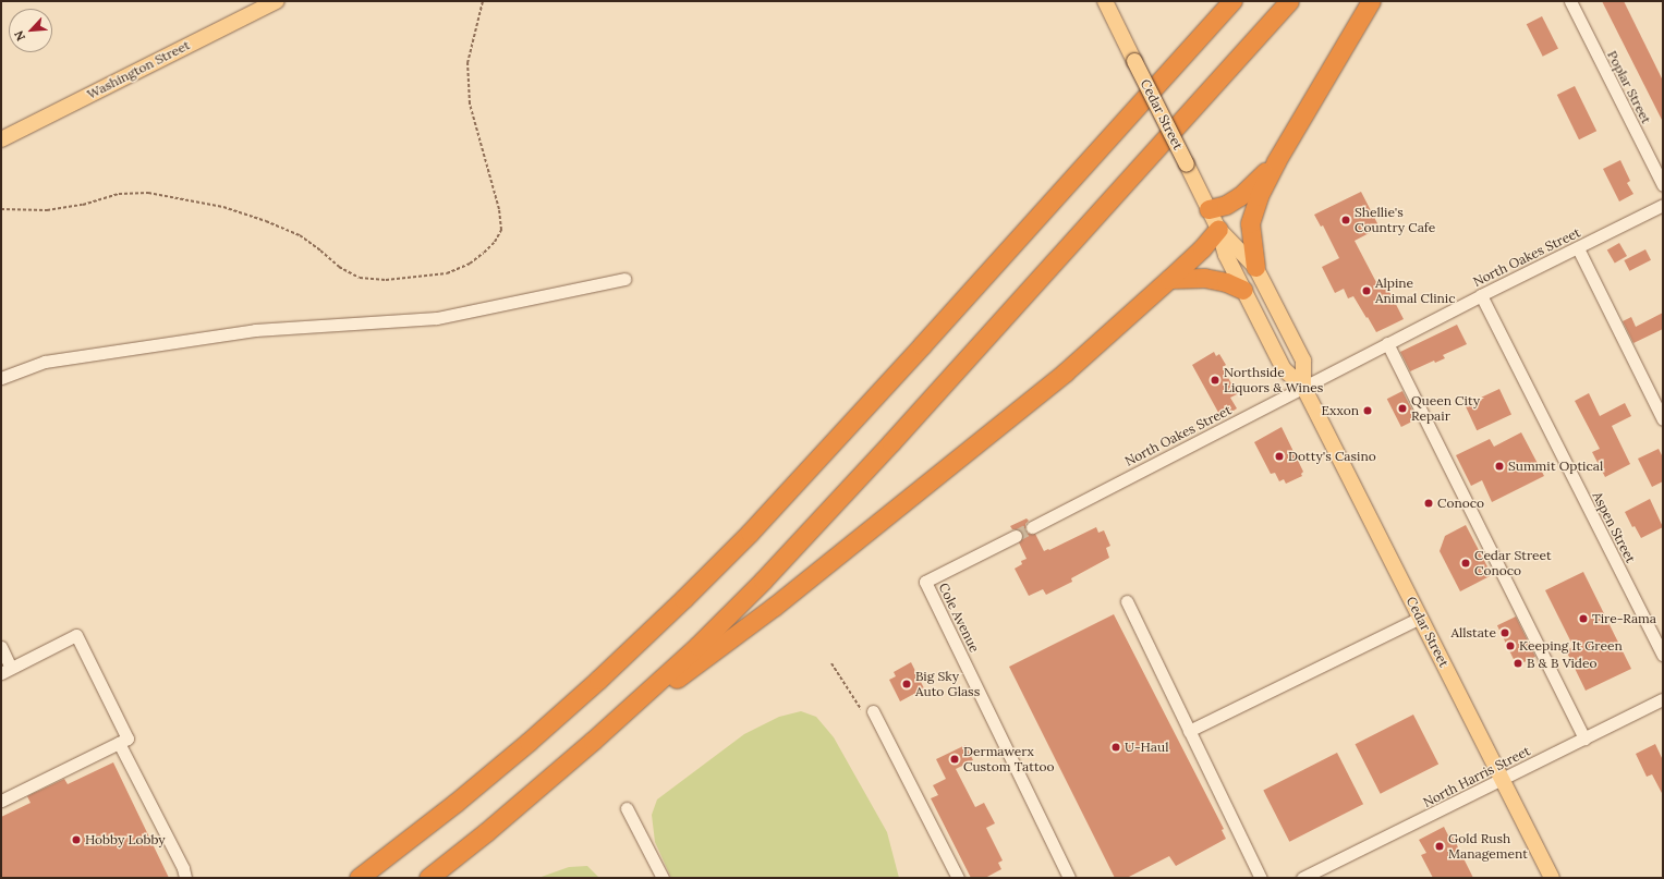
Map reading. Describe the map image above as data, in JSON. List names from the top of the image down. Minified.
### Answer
{"streets":{"main road":["Washington Street","Cedar Street"],"street":["Poplar Street","North Oakes Street","Aspen Street","Cole Avenue","North Harris Street"]},"crossings":[["Cedar Street","North Oakes Street"],["Cedar Street","North Harris Street"],["North Oakes Street","Aspen Street"]],"places":["Shellie's Country Cafe","Alpine Animal Clinic","Northside Liquors & Wines","Queen City Repair","Exxon","Dotty's Casino","Summit Optical","Conoco","Cedar Street Conoco","Tire-Rama","Allstate","Keeping It Green","B & B Video","Big Sky Auto Glass","U-Haul","Dermawerx Custom Tattoo","Hobby Lobby","Gold Rush Management"],"north":"bottom left"}
